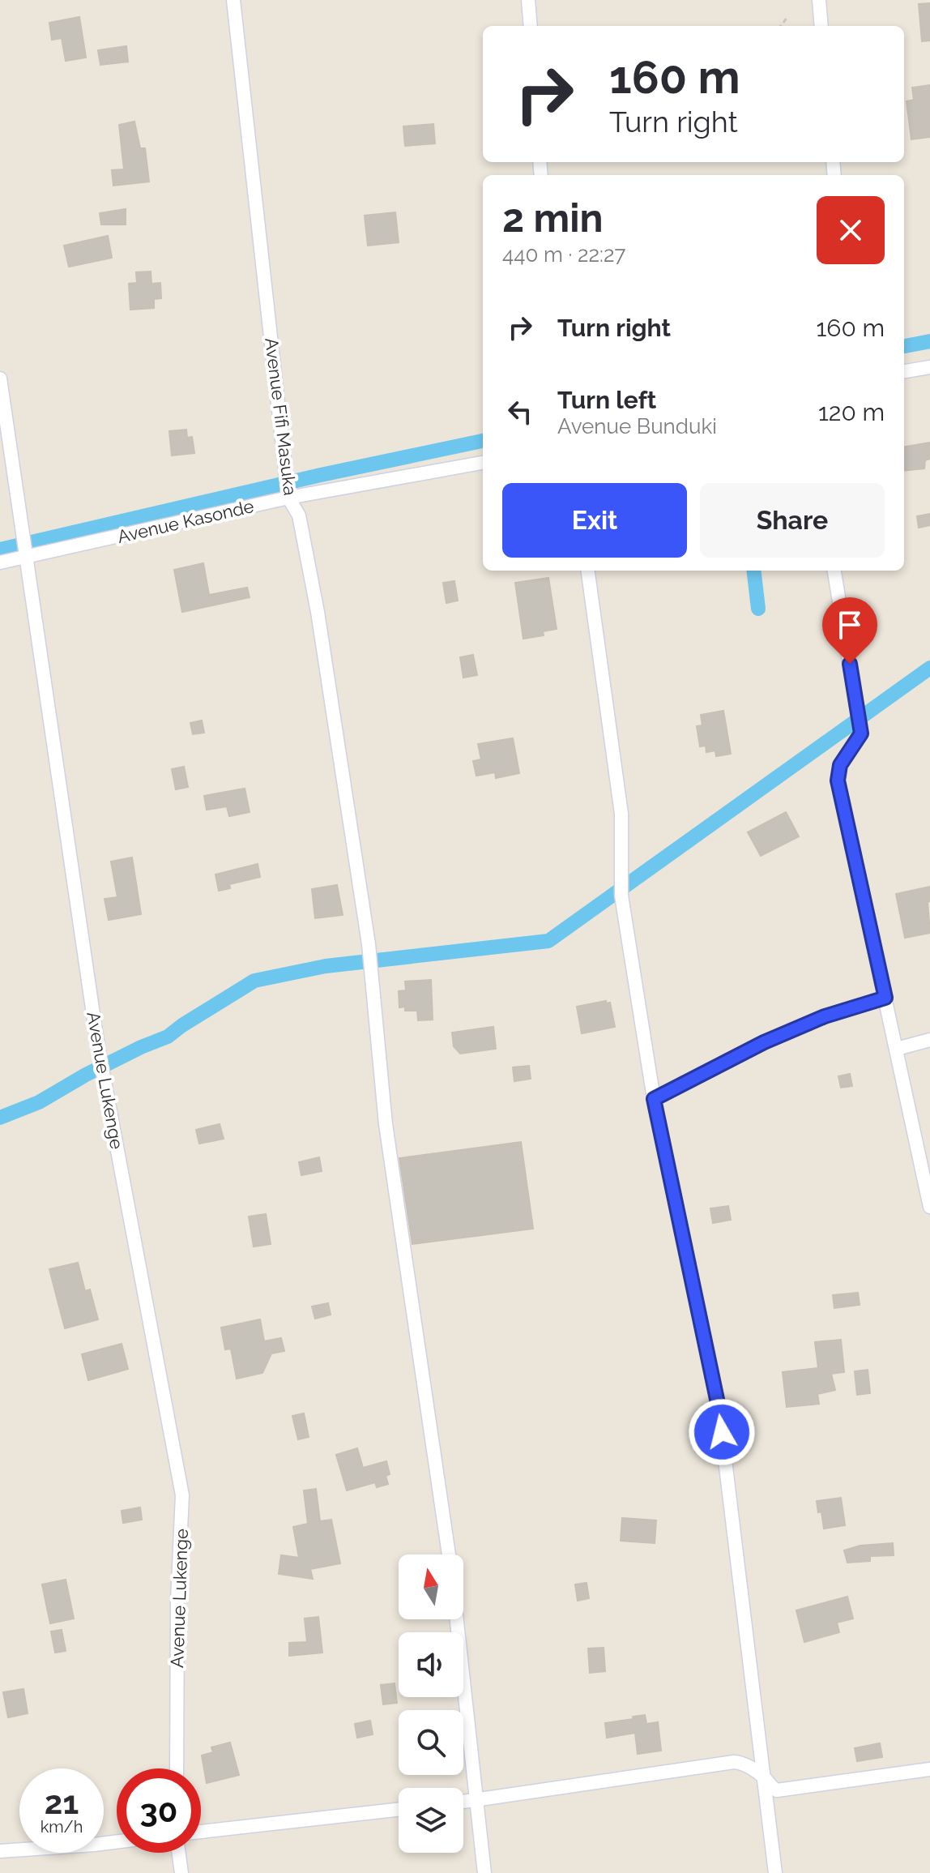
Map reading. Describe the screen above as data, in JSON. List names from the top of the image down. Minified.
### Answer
{"streets":{"street":["Avenue Fifi Masuka","Avenue Kasonde","Avenue Lukenge"]},"crossings":[["Avenue Fifi Masuka","Avenue Kasonde"],["Avenue Kasonde","Avenue Lukenge"]],"north":"top","page":{"turn":["160 m","Turn right"],"heading":["2 min","440 m · 22:27"],"list":[{"name":"Turn right","value":"160 m"},{"name":"Turn left","note":"Avenue Bunduki","value":"120 m"}],"buttons":["Exit","Share"],"speed":"21 km/h","limit":"30"}}
